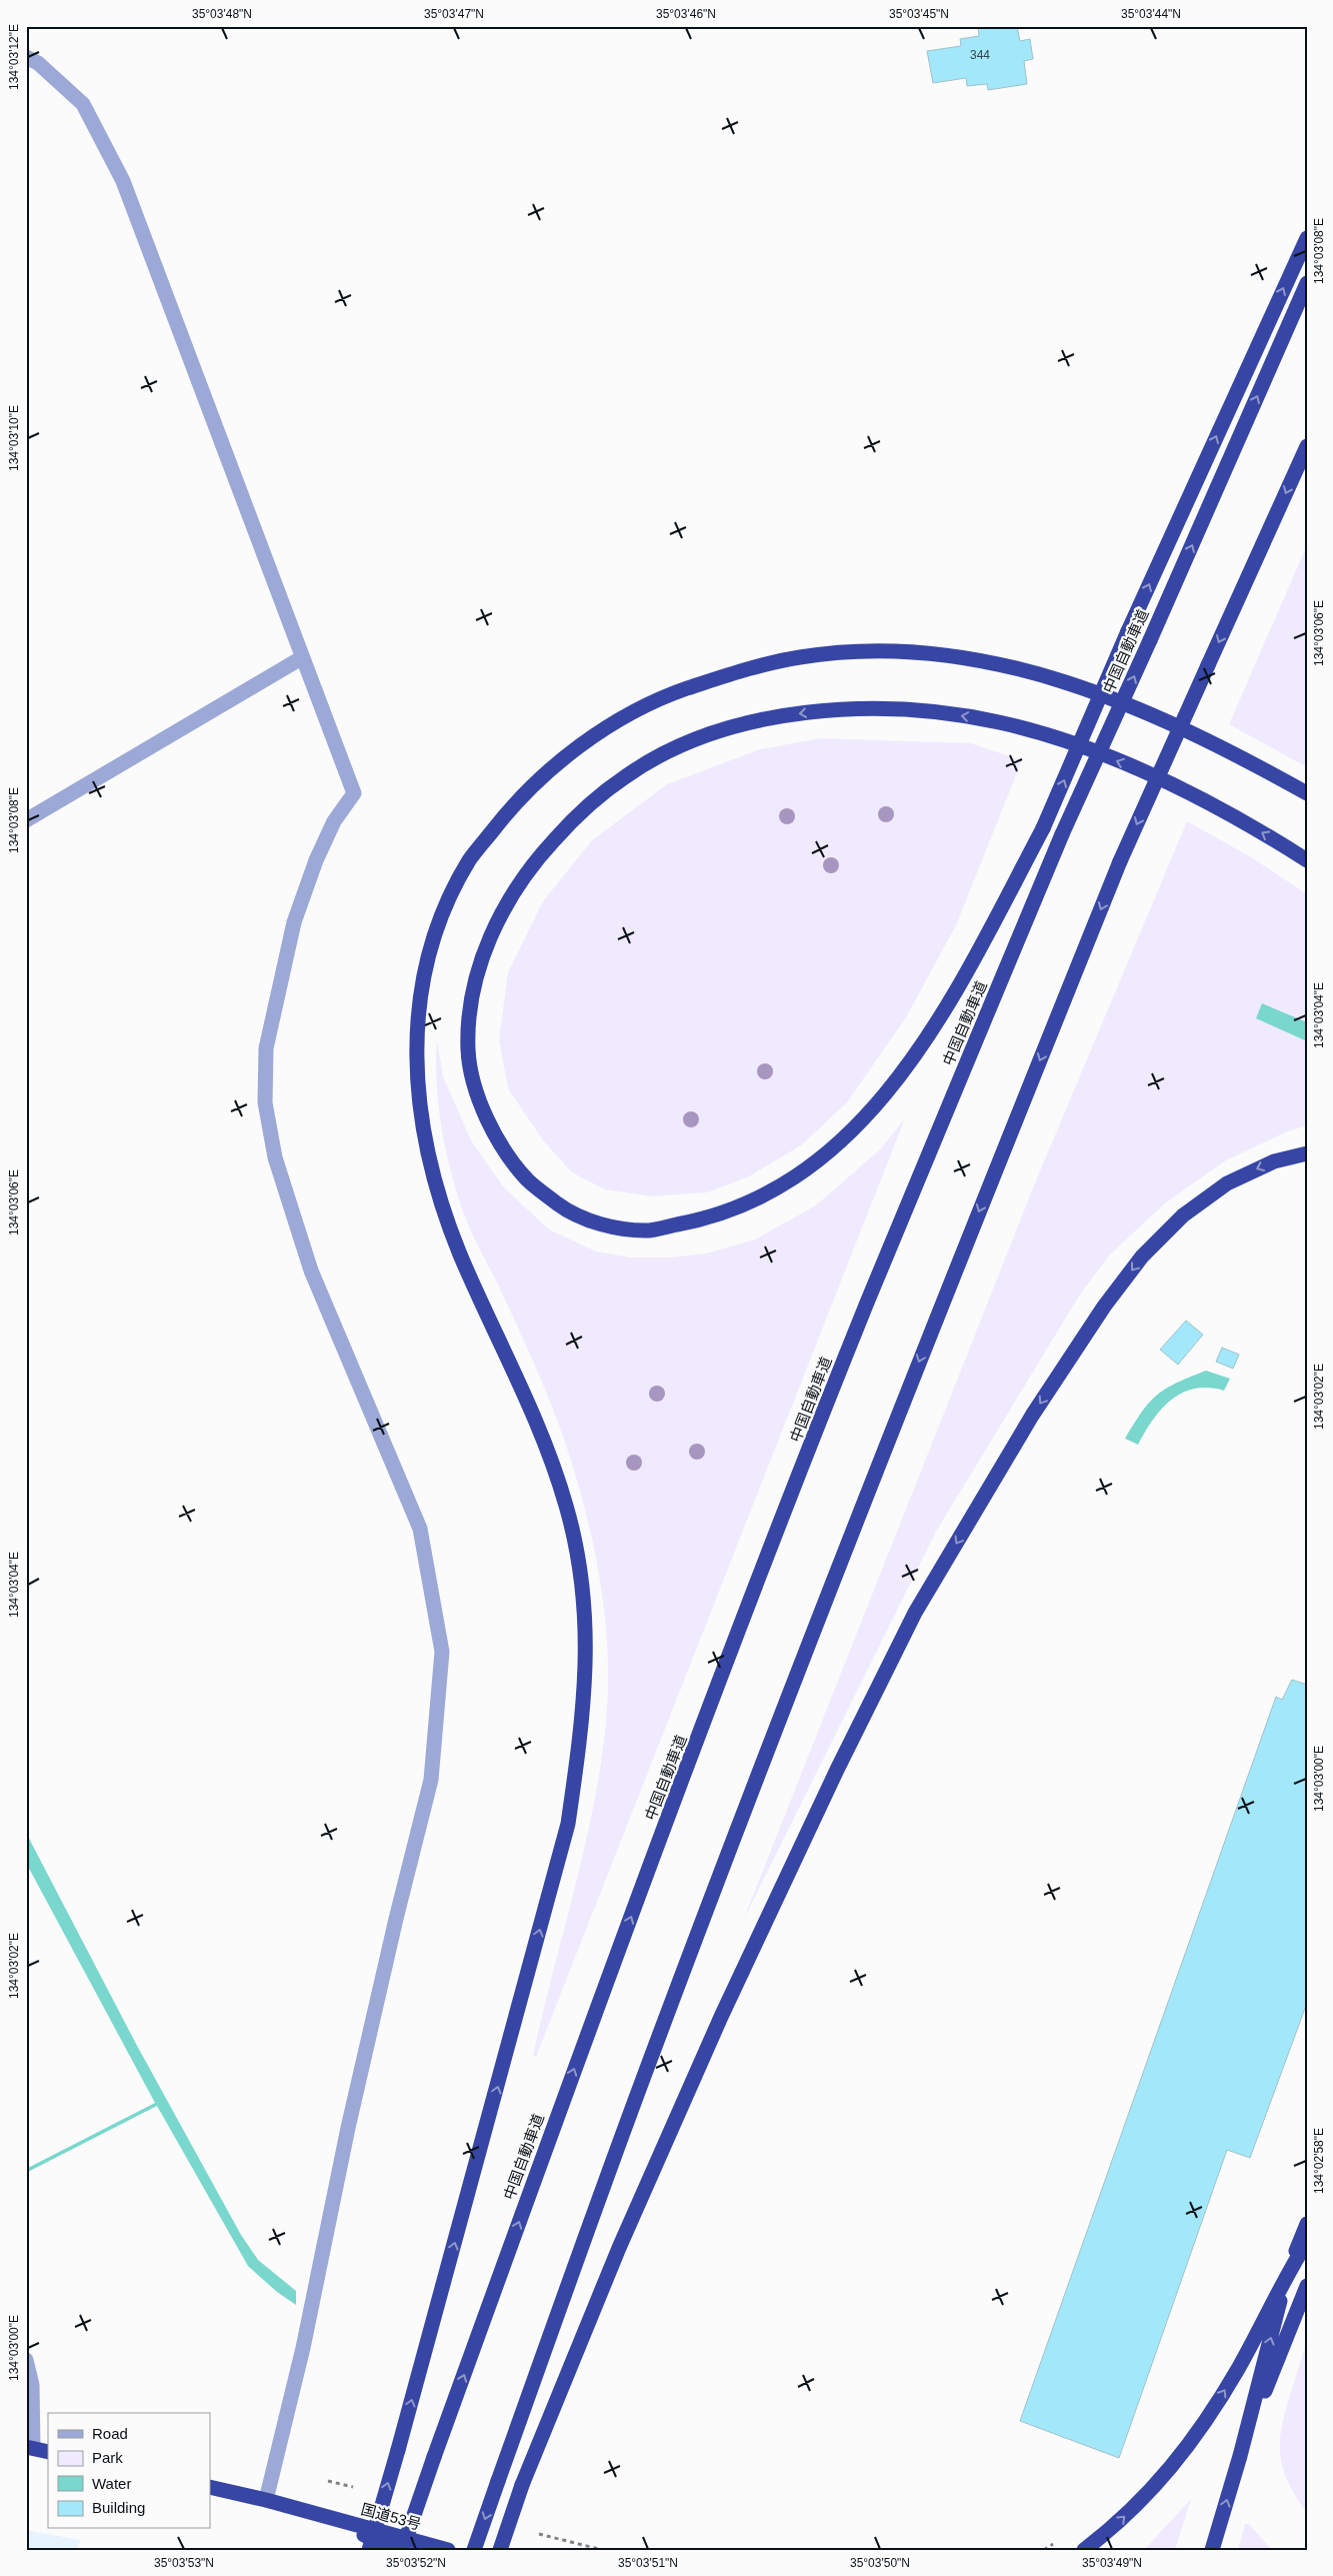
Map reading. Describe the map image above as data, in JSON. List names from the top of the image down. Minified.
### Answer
{"streets":{"highway":["中国自動車道","国道53号"]},"house_numbers":["344"],"legend":["Road","Park","Water","Building"],"coordinates":["35°03'48\"N","35°03'47\"N","35°03'46\"N","35°03'45\"N","35°03'44\"N","134°03'12\"E","134°03'08\"E","134°03'10\"E","134°03'06\"E","134°03'04\"E","134°03'02\"E","134°03'00\"E","134°02'58\"E","35°03'53\"N","35°03'52\"N","35°03'51\"N","35°03'50\"N","35°03'49\"N"]}
